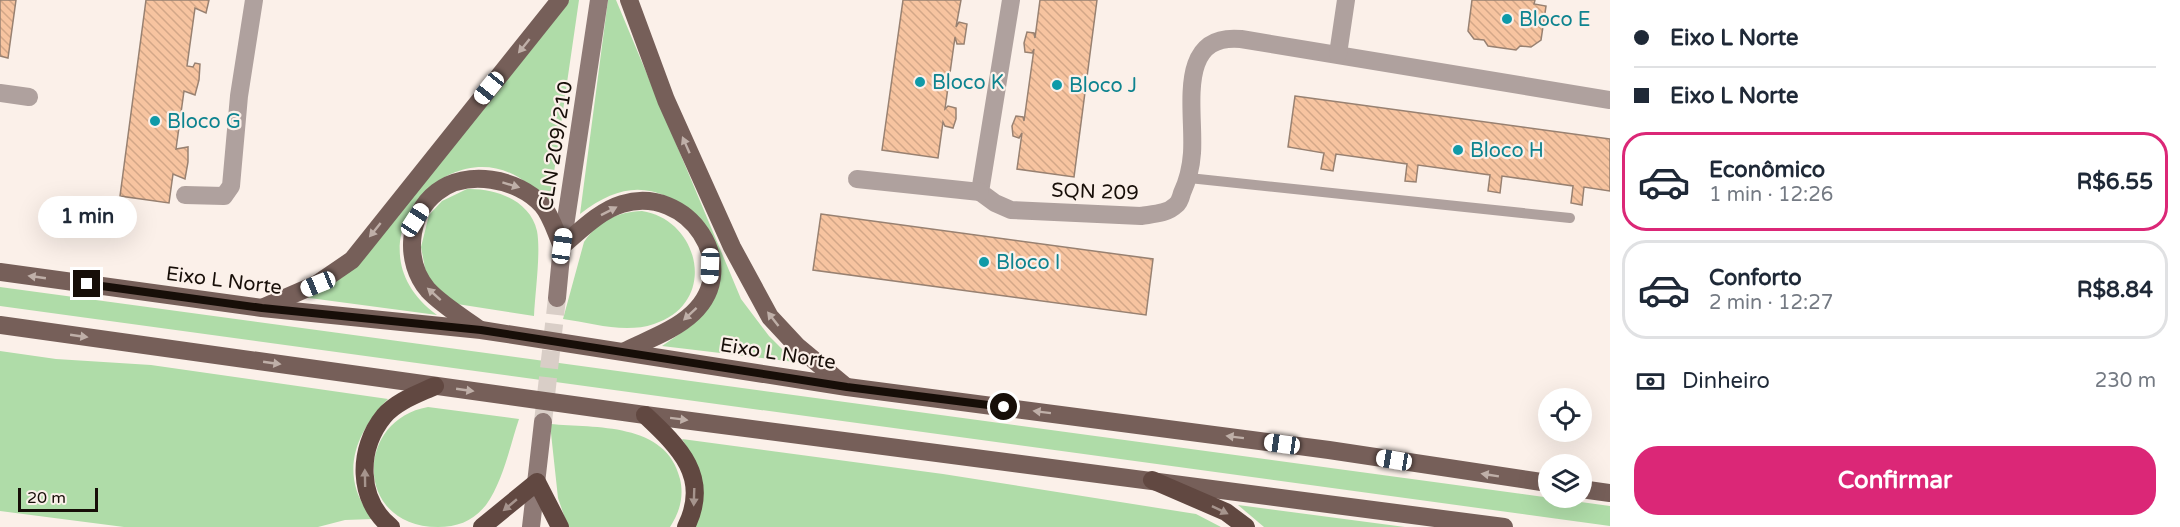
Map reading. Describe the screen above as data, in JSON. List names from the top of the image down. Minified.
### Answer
{"streets":{"main road":["Eixo L Norte"],"street":["CLN 209/210","SQN 209"]},"places":["Bloco E","Bloco K","Bloco J","Bloco G","Bloco H","Bloco I"],"scale_bar":"20 m","page":{"banner":["Eixo L Norte","Eixo L Norte"],"list":[{"name":"Econômico","note":"1 min · 12:26","value":"R$6.55"},{"name":"Conforto","note":"2 min · 12:27","value":"R$8.84"}],"bubble":"1 min","pay":["Dinheiro","230 m"],"buttons":"Confirmar","scale":"20 m"}}
